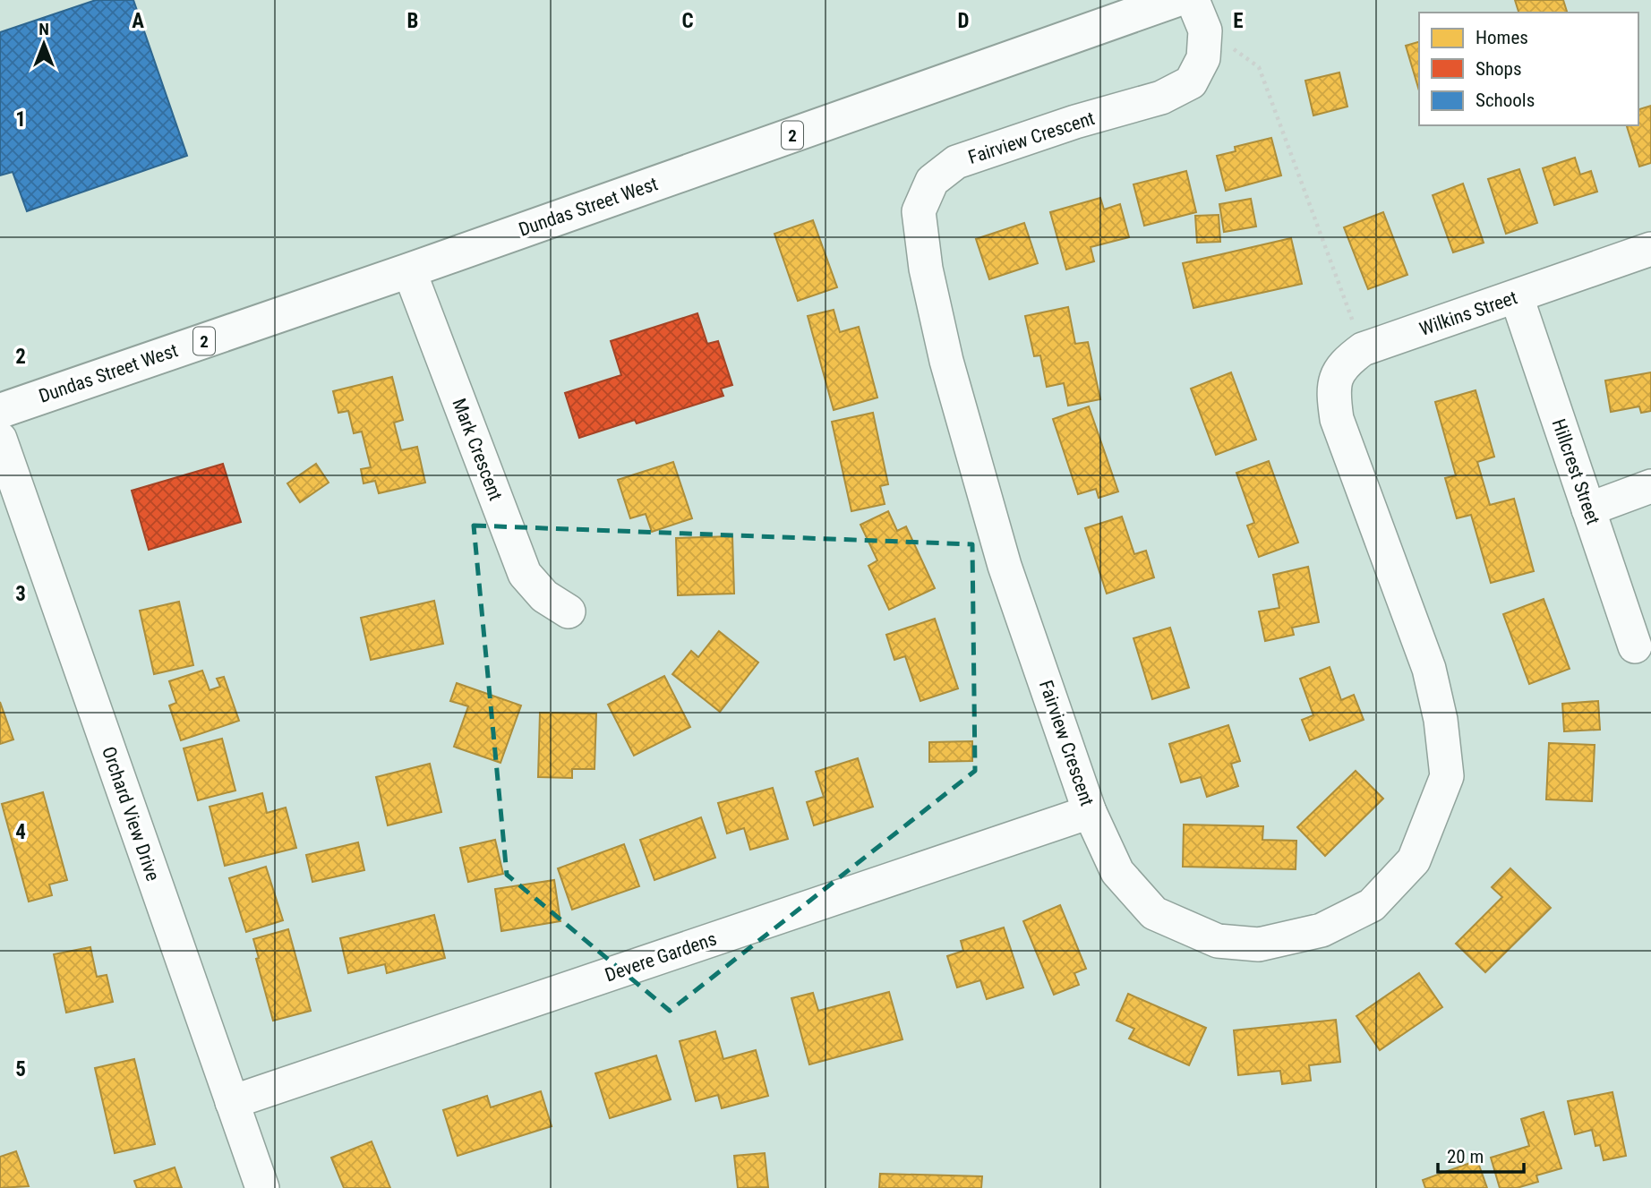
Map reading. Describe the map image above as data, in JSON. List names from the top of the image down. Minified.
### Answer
{"streets":{"main road":["2","Dundas Street West"],"street":["Fairview Crescent","Wilkins Street","Mark Crescent","Hillcrest Street","Orchard View Drive","Devere Gardens"]},"crossings":[["Fairview Crescent","Wilkins Street"],["Fairview Crescent","Devere Gardens"],["Dundas Street West","Mark Crescent"],["Wilkins Street","Hillcrest Street"],["Orchard View Drive","Devere Gardens"]],"legend":["Homes","Shops","Schools"],"scale_bar":"20 m","north":"top","grid":{"columns":["A","B","C","D","E"],"rows":["1","2","3","4","5"]}}
